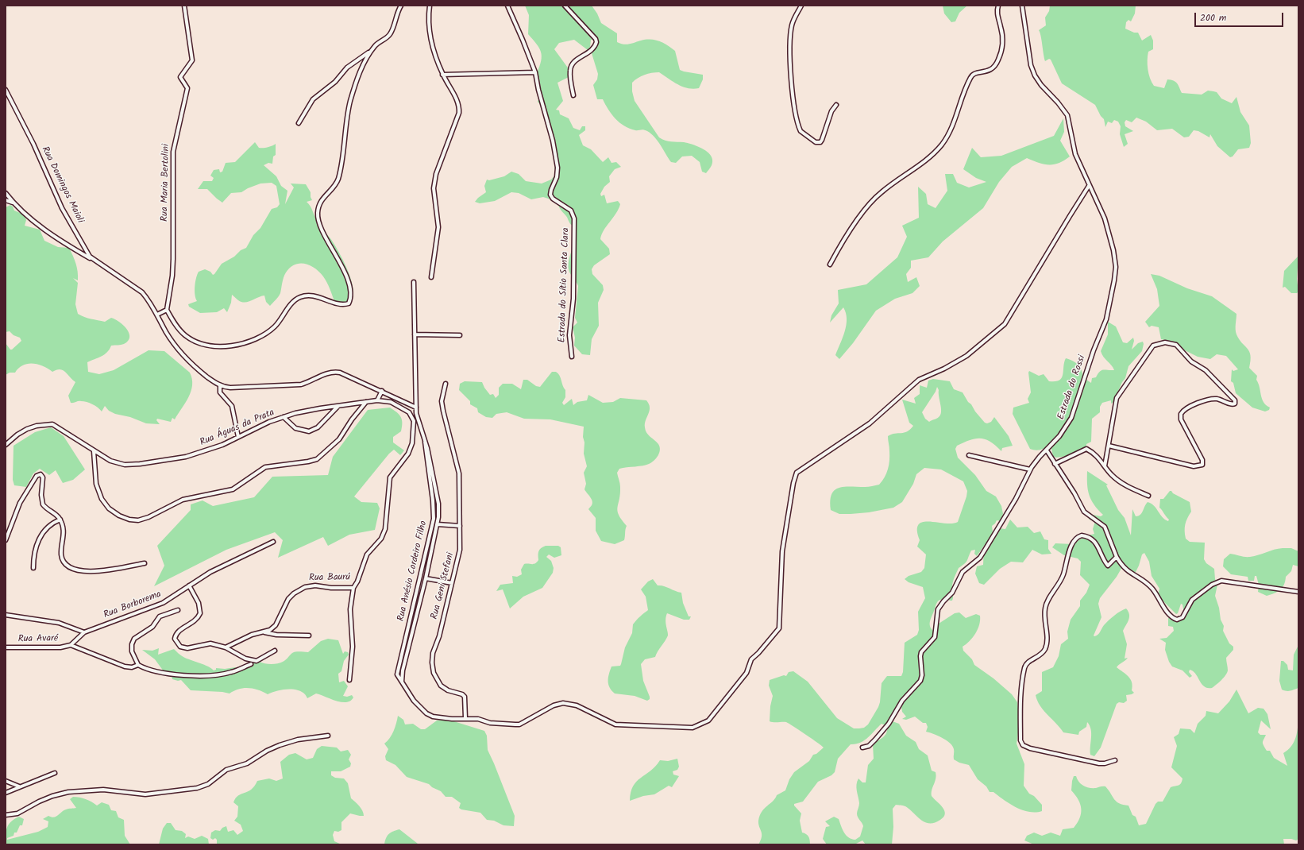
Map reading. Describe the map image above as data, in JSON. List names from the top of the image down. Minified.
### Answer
{"streets":{"street":["Rua Maria Bertolini","Rua Domingos Maioli","Estrada do Sítio Santa Clara","Estrada do Rossi","Rua Águas da Prata","Rua Anésio Cordeiro Filho","Rua Baurú","Rua Geni Stefani","Rua Borborema","Rua Avaré"]},"crossings":[["Rua Águas da Prata","Rua Baurú"],["Rua Borborema","Rua Avaré"]],"scale_bar":"200 m"}
